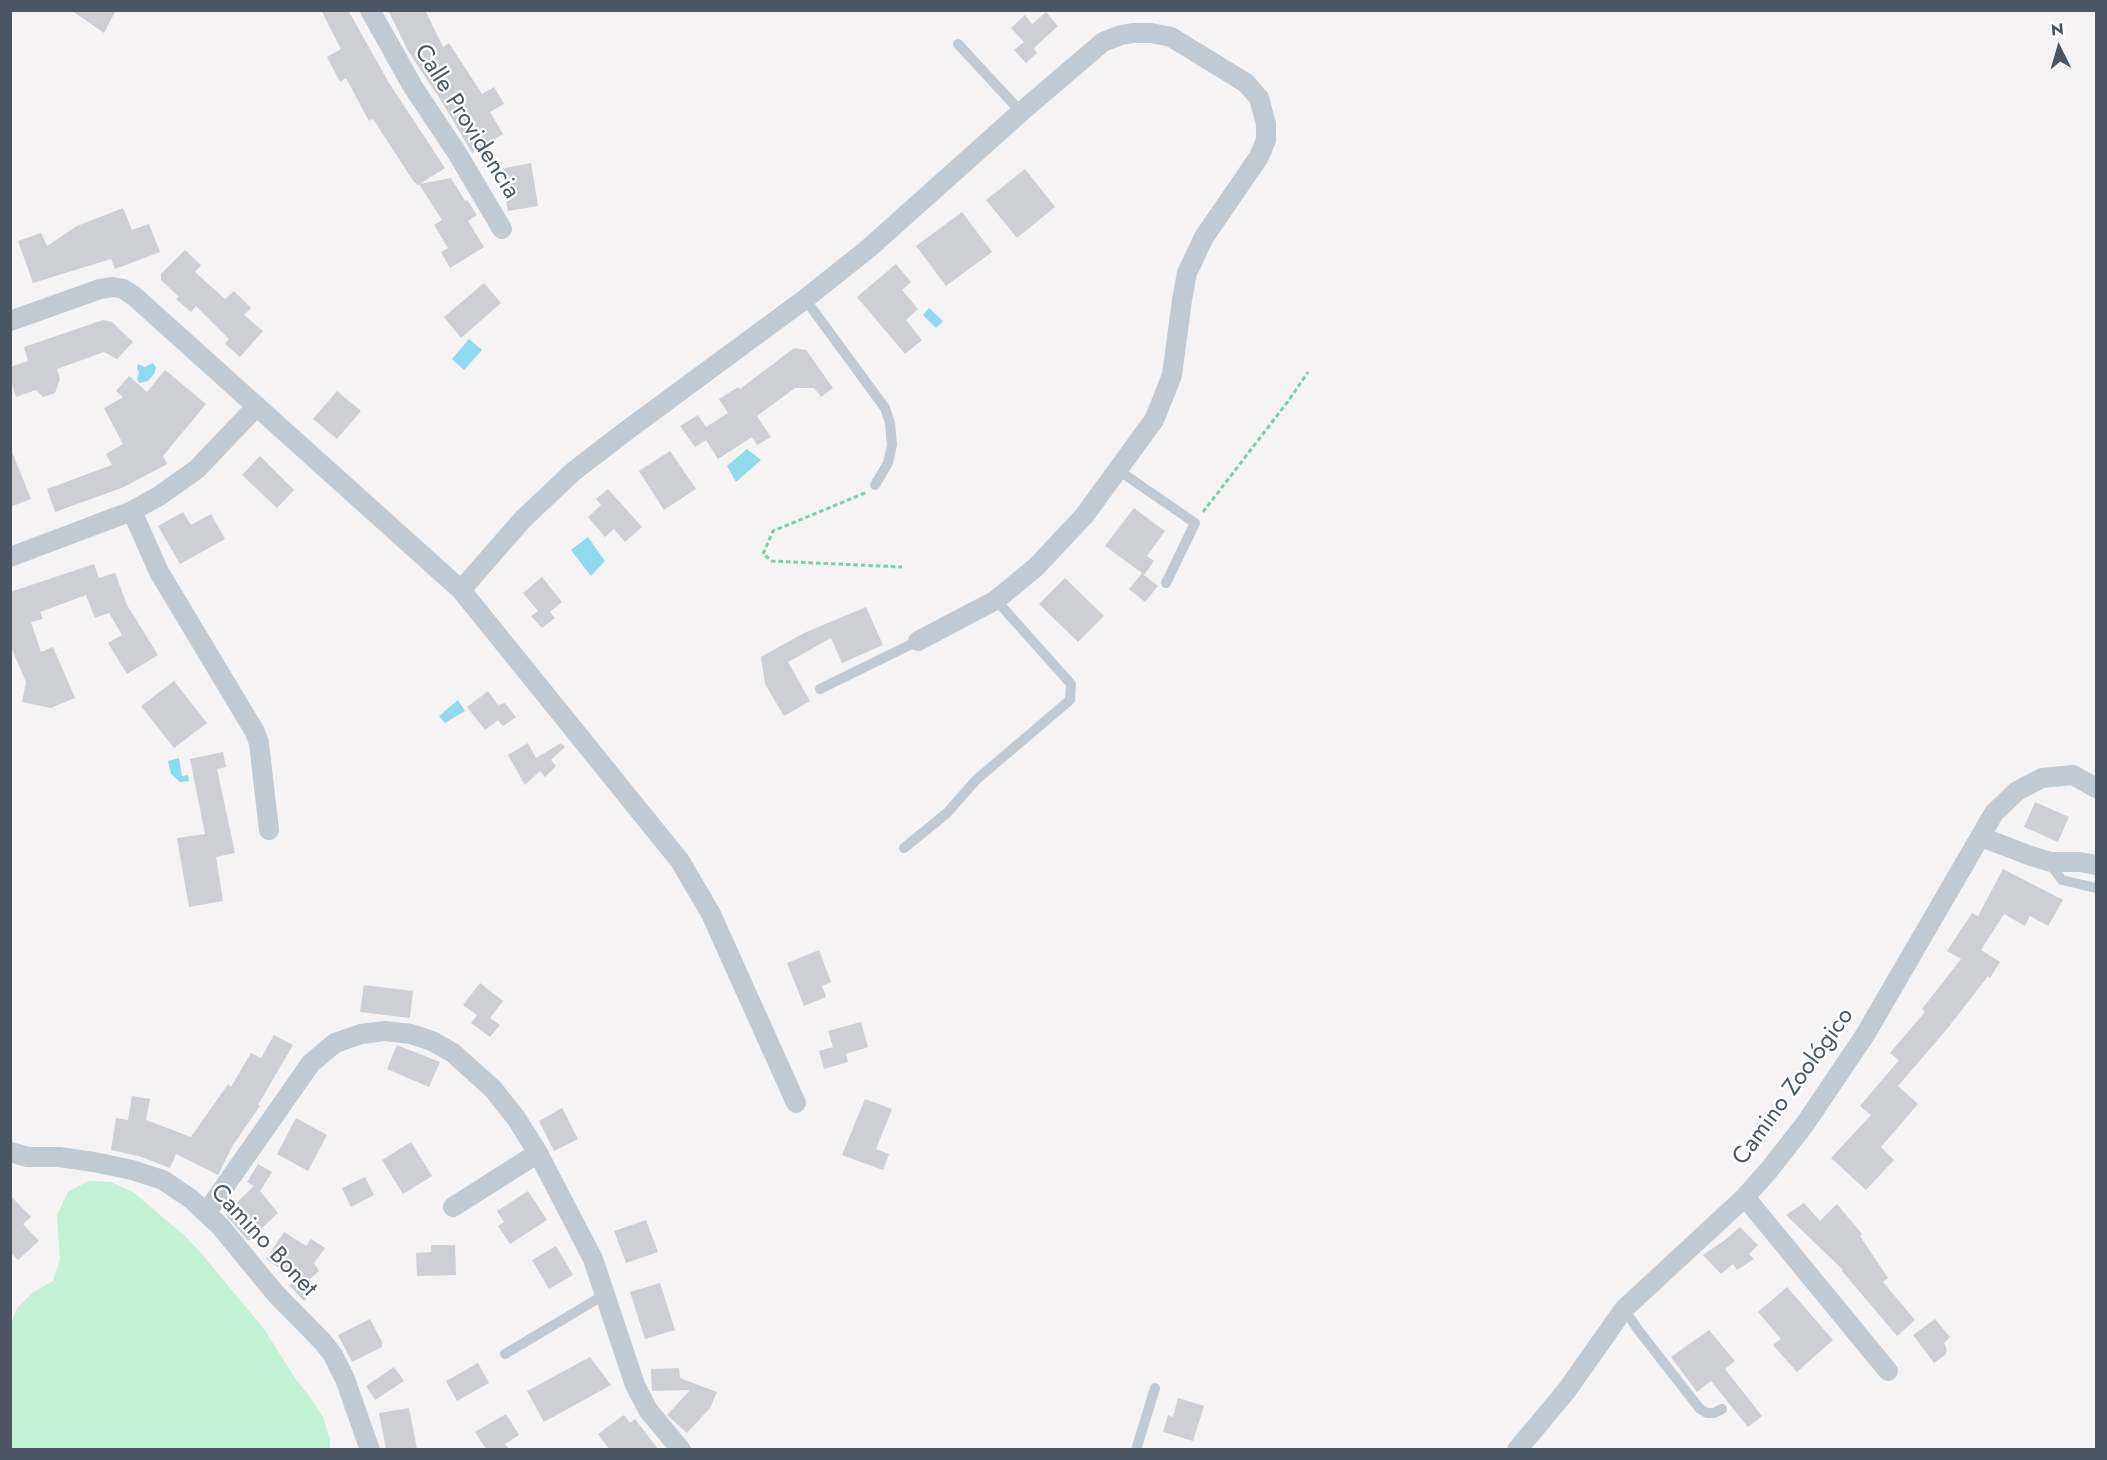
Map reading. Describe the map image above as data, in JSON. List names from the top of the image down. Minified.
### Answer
{"streets":{"street":["Calle Providencia","Camino Zoológico","Camino Bonet"]},"north":"top"}
